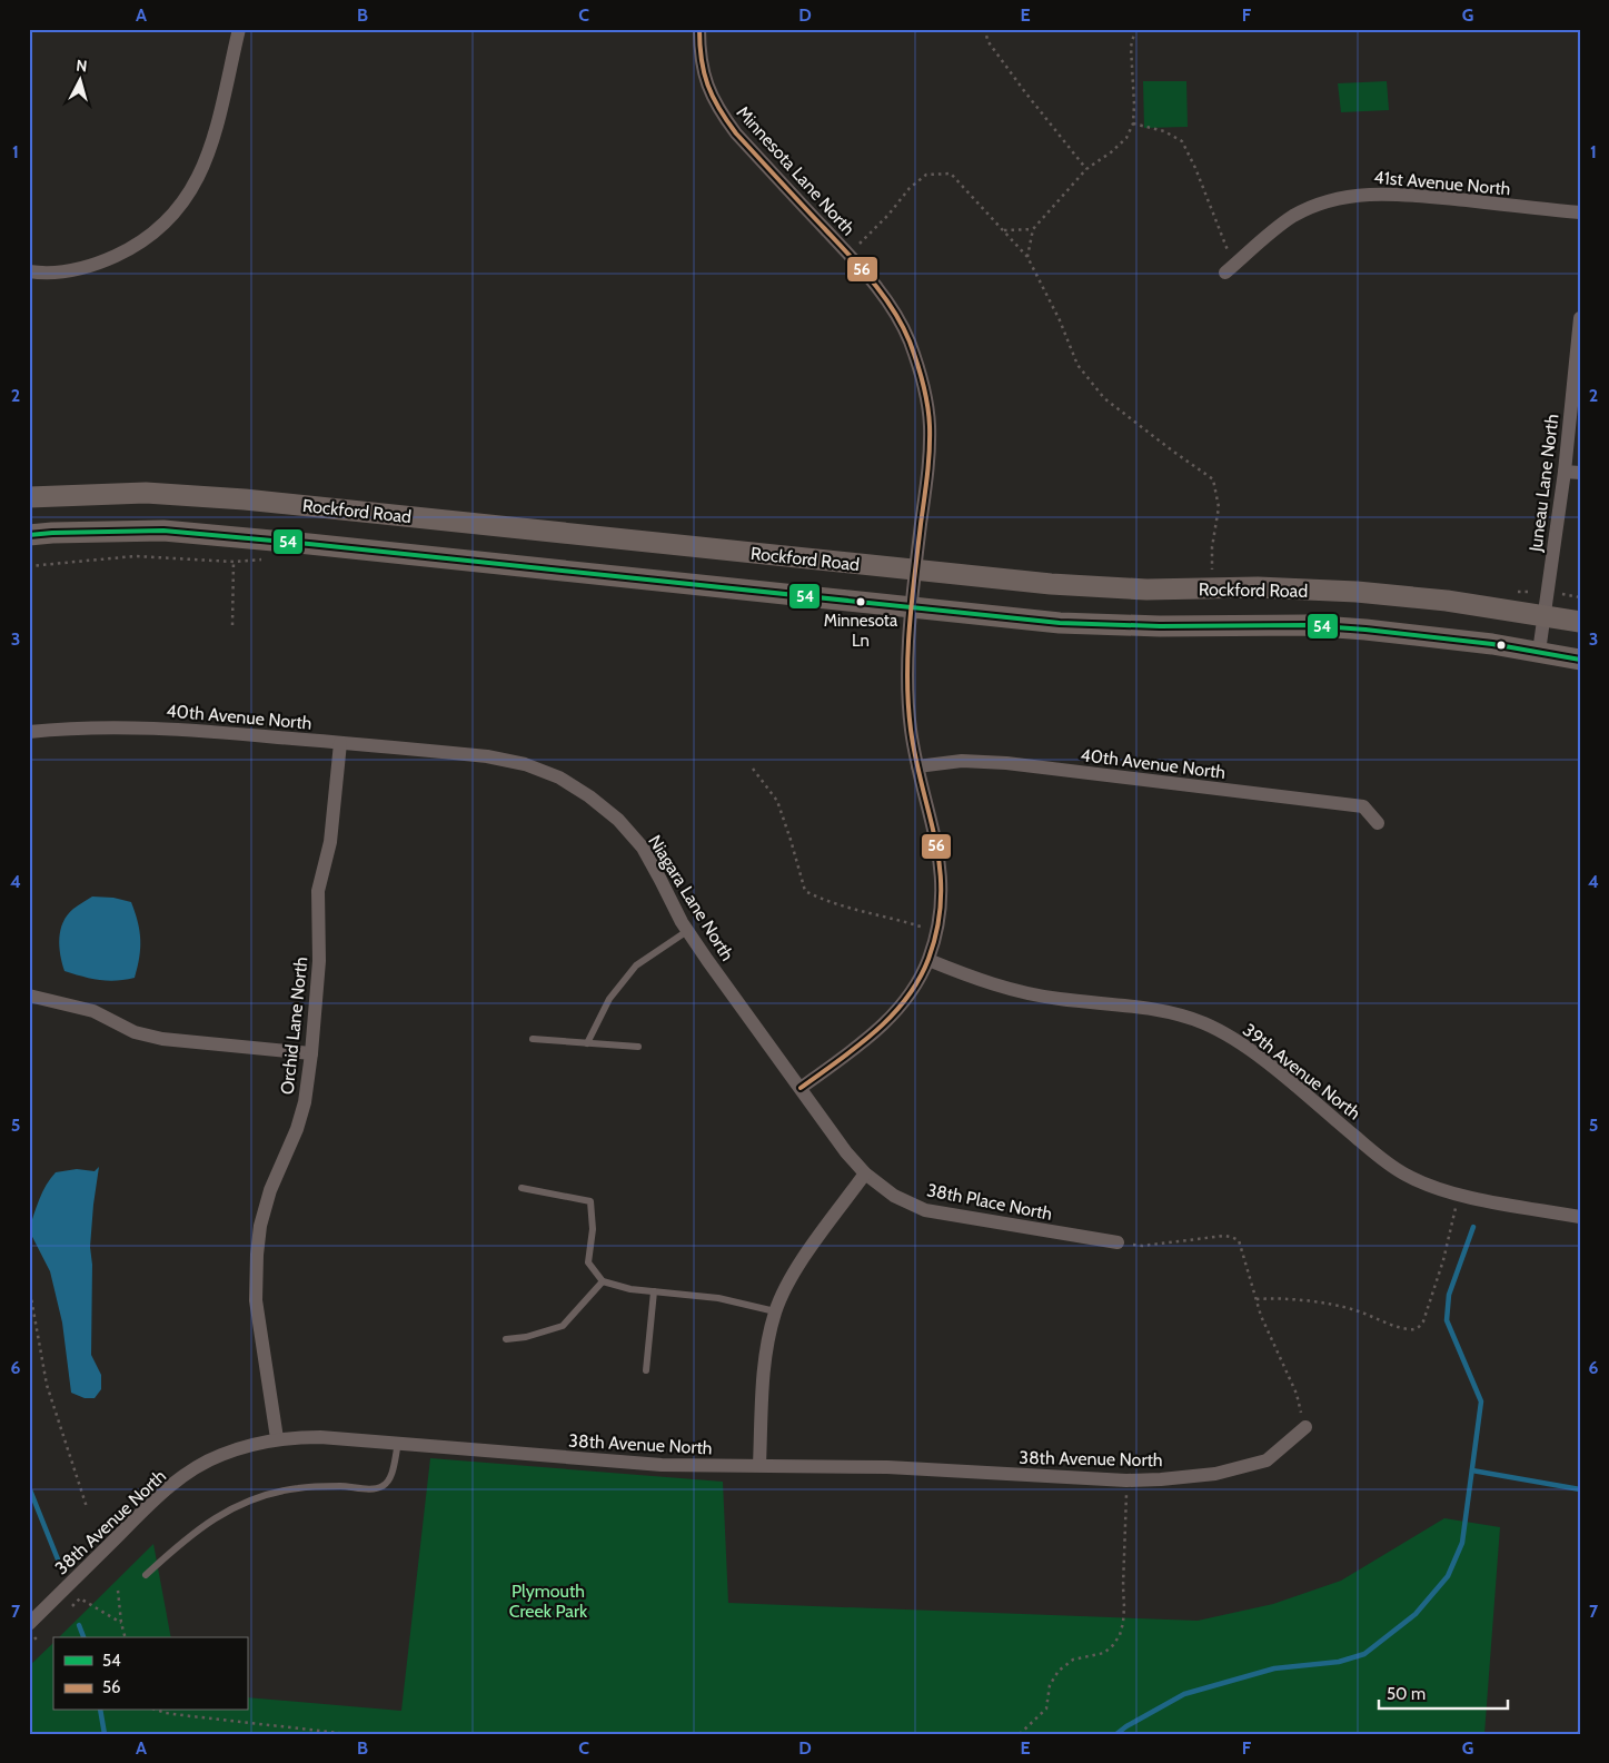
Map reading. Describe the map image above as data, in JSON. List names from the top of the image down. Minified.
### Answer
{"streets":{"main road":["Rockford Road"],"street":["Minnesota Lane North","41st Avenue North","Juneau Lane North","40th Avenue North","Niagara Lane North","Orchid Lane North","39th Avenue North","38th Place North","38th Avenue North"]},"crossings":[["Minnesota Lane North","Rockford Road"],["Minnesota Lane North","40th Avenue North"],["Minnesota Lane North","Niagara Lane North"],["Minnesota Lane North","39th Avenue North"],["Juneau Lane North","Rockford Road"],["40th Avenue North","Niagara Lane North"],["40th Avenue North","Orchid Lane North"],["Niagara Lane North","38th Place North"],["Orchid Lane North","38th Avenue North"]],"parks":["Plymouth Creek Park"],"places":["Minnesota Ln"],"lines":["transit line 56","transit line 54"],"legend":["54","56"],"scale_bar":"50 m","north":"top","grid":{"columns":["A","B","C","D","E","F","G"],"rows":["1","2","3","4","5","6","7"]}}
